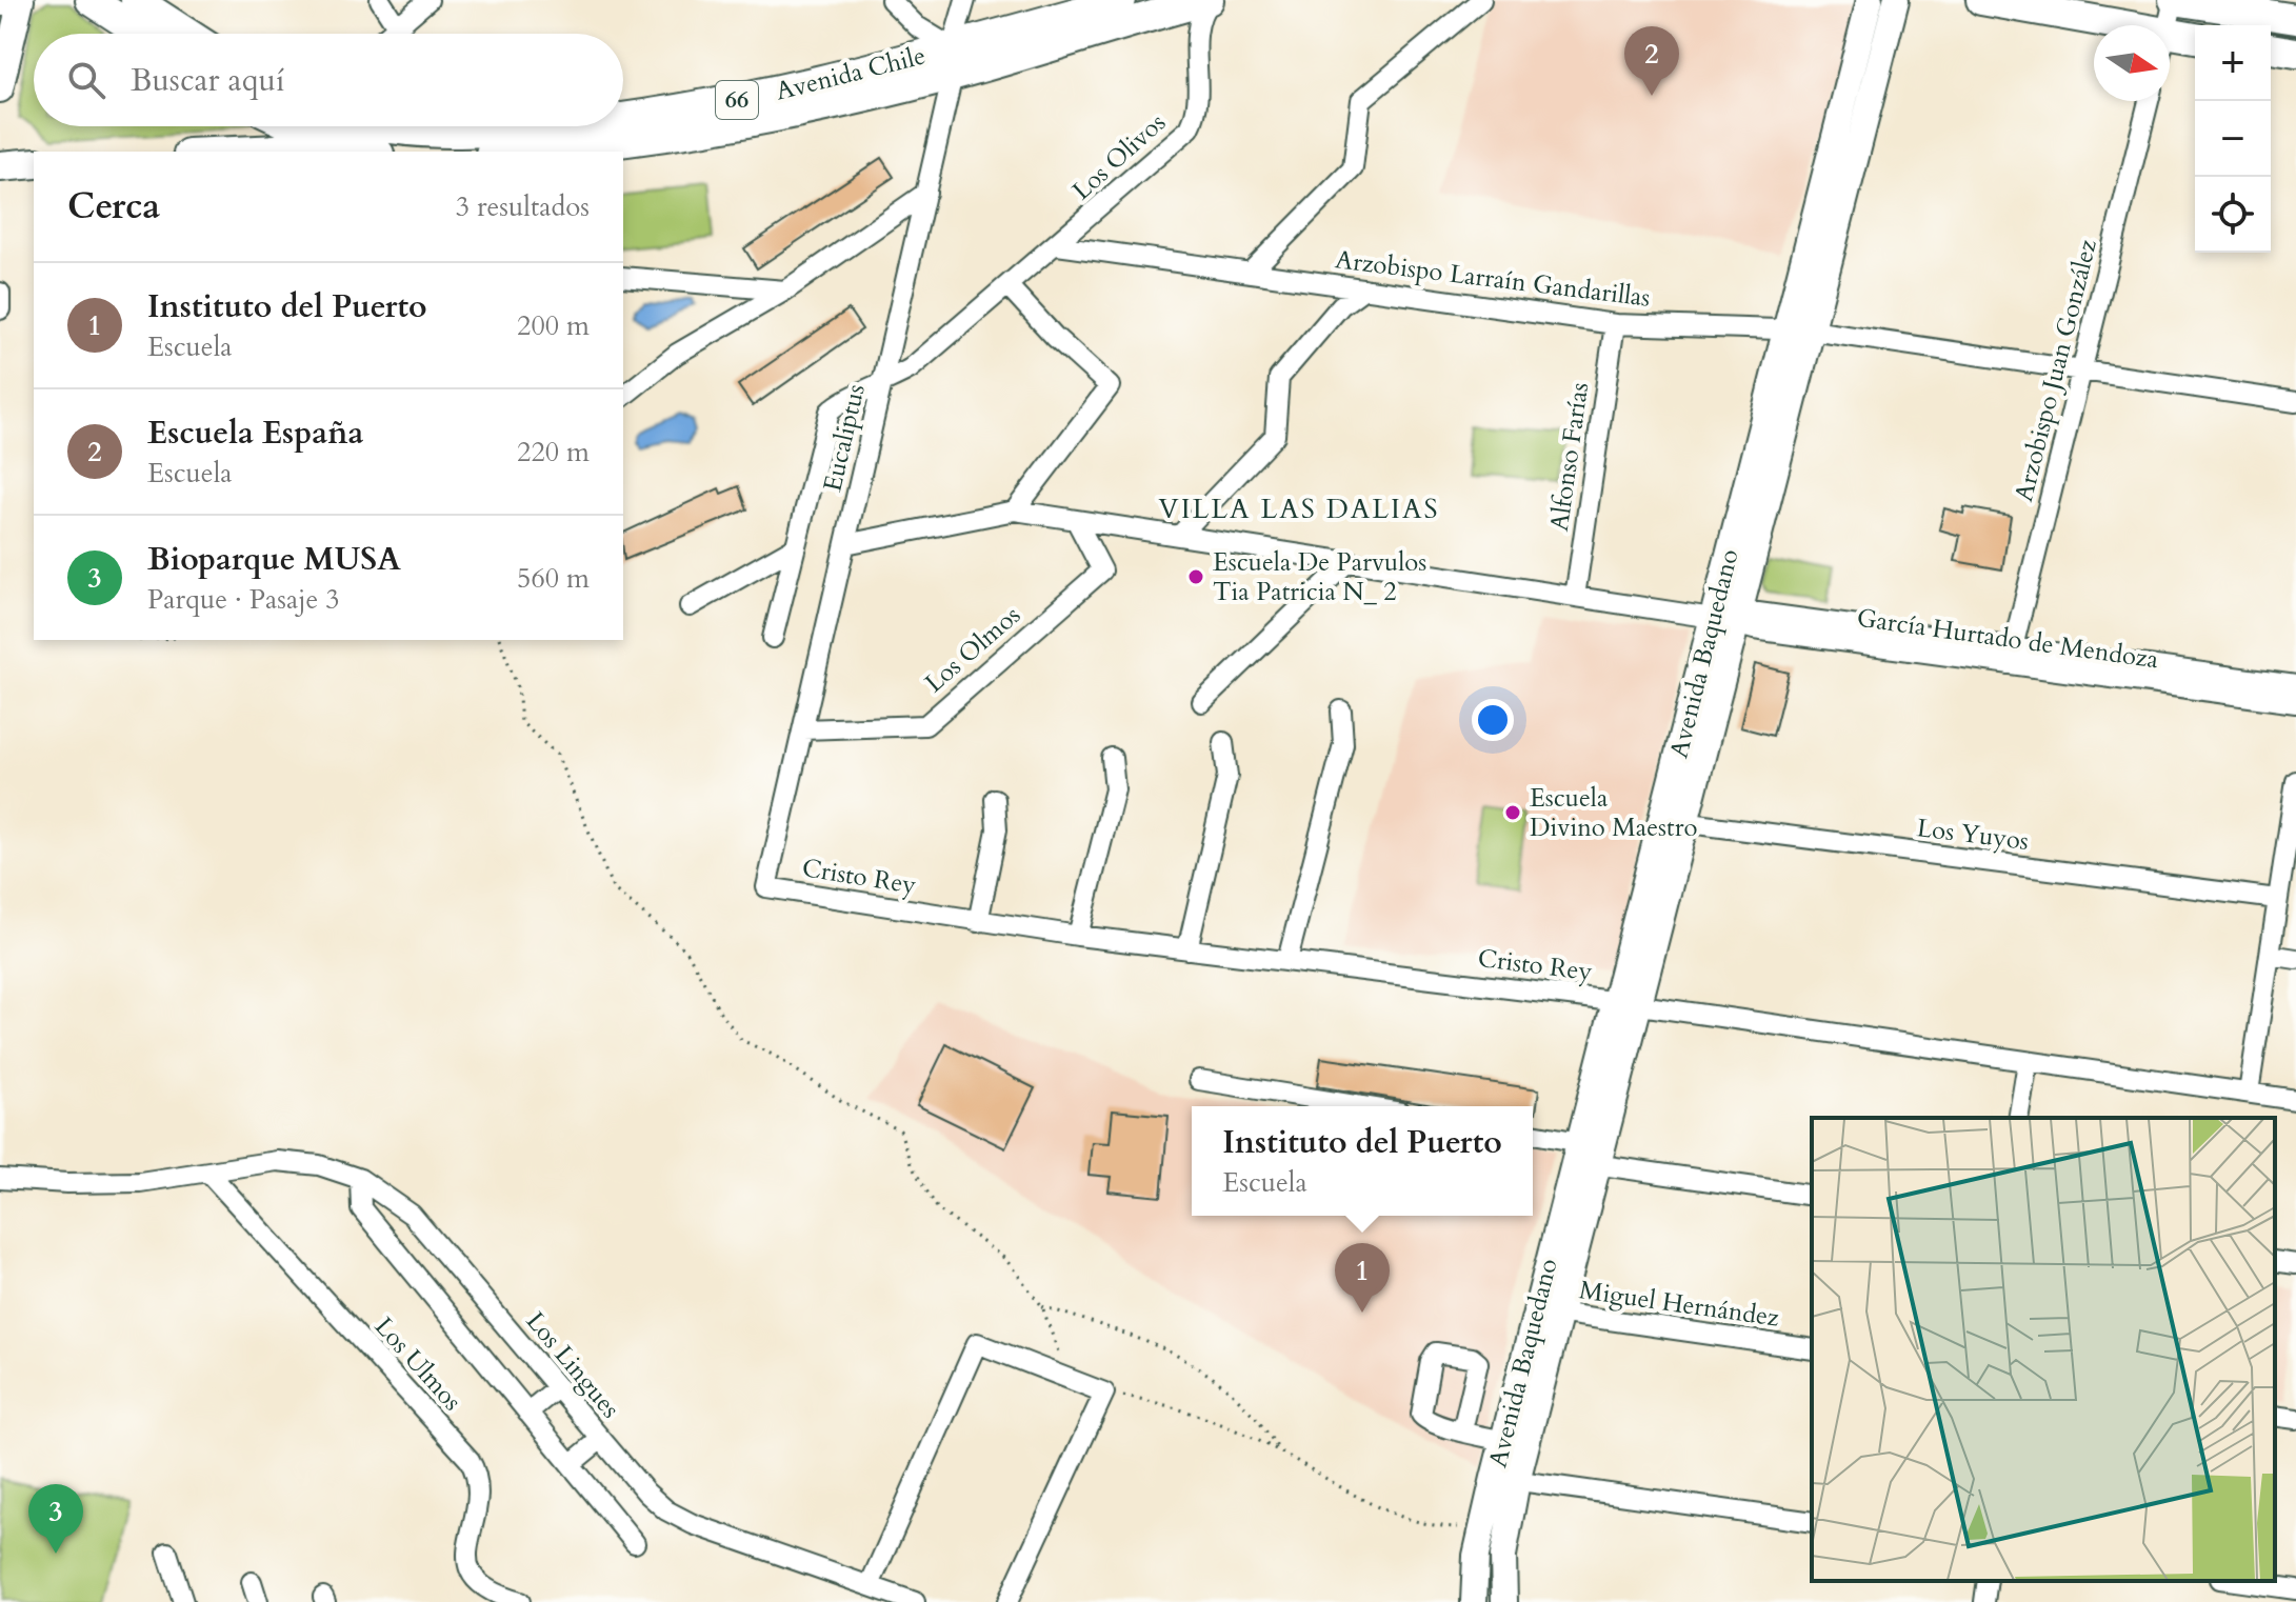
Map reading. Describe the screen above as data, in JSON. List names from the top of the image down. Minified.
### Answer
{"streets":{"highway":["Avenida Chile","66"],"main road":["Avenida Baquedano"],"street":["Los Olivos","Arzobispo Larraín Gandarillas","Arzobispo Juan González","Eucaliptus","Alfonso Farías","García Hurtado de Mendoza","Los Olmos","Los Yuyos","Cristo Rey","Miguel Hernández","Los Ulmos","Los Lingues"]},"crossings":[["Avenida Chile","Los Olivos"],["Avenida Chile","Eucaliptus"],["Los Olivos","Arzobispo Larraín Gandarillas"],["Arzobispo Larraín Gandarillas","Arzobispo Juan González"],["Arzobispo Larraín Gandarillas","Alfonso Farías"],["Arzobispo Larraín Gandarillas","Avenida Baquedano"],["Arzobispo Juan González","García Hurtado de Mendoza"],["Eucaliptus","García Hurtado de Mendoza"],["Eucaliptus","Los Olmos"],["Eucaliptus","Cristo Rey"],["Alfonso Farías","García Hurtado de Mendoza"],["García Hurtado de Mendoza","Los Olmos"],["García Hurtado de Mendoza","Avenida Baquedano"],["Avenida Baquedano","Los Yuyos"],["Avenida Baquedano","Cristo Rey"],["Avenida Baquedano","Miguel Hernández"],["Los Ulmos","Los Lingues"]],"districts":["VILLA LAS DALIAS"],"places":["Escuela De Parvulos Tia Patricia N_ 2","Escuela Divino Maestro"],"north":"right","page":{"map_buttons":["+","−"],"pins":["2","1","3"],"search":"Buscar aquí","heading":["Cerca","3 resultados"],"list":[{"mark":"1","name":"Instituto del Puerto","note":"Escuela","value":"200 m"},{"mark":"2","name":"Escuela España","note":"Escuela","value":"220 m"},{"mark":"3","name":"Bioparque MUSA","note":"Parque · Pasaje 3","value":"560 m"}],"popup":["Instituto del Puerto","Escuela"]}}
